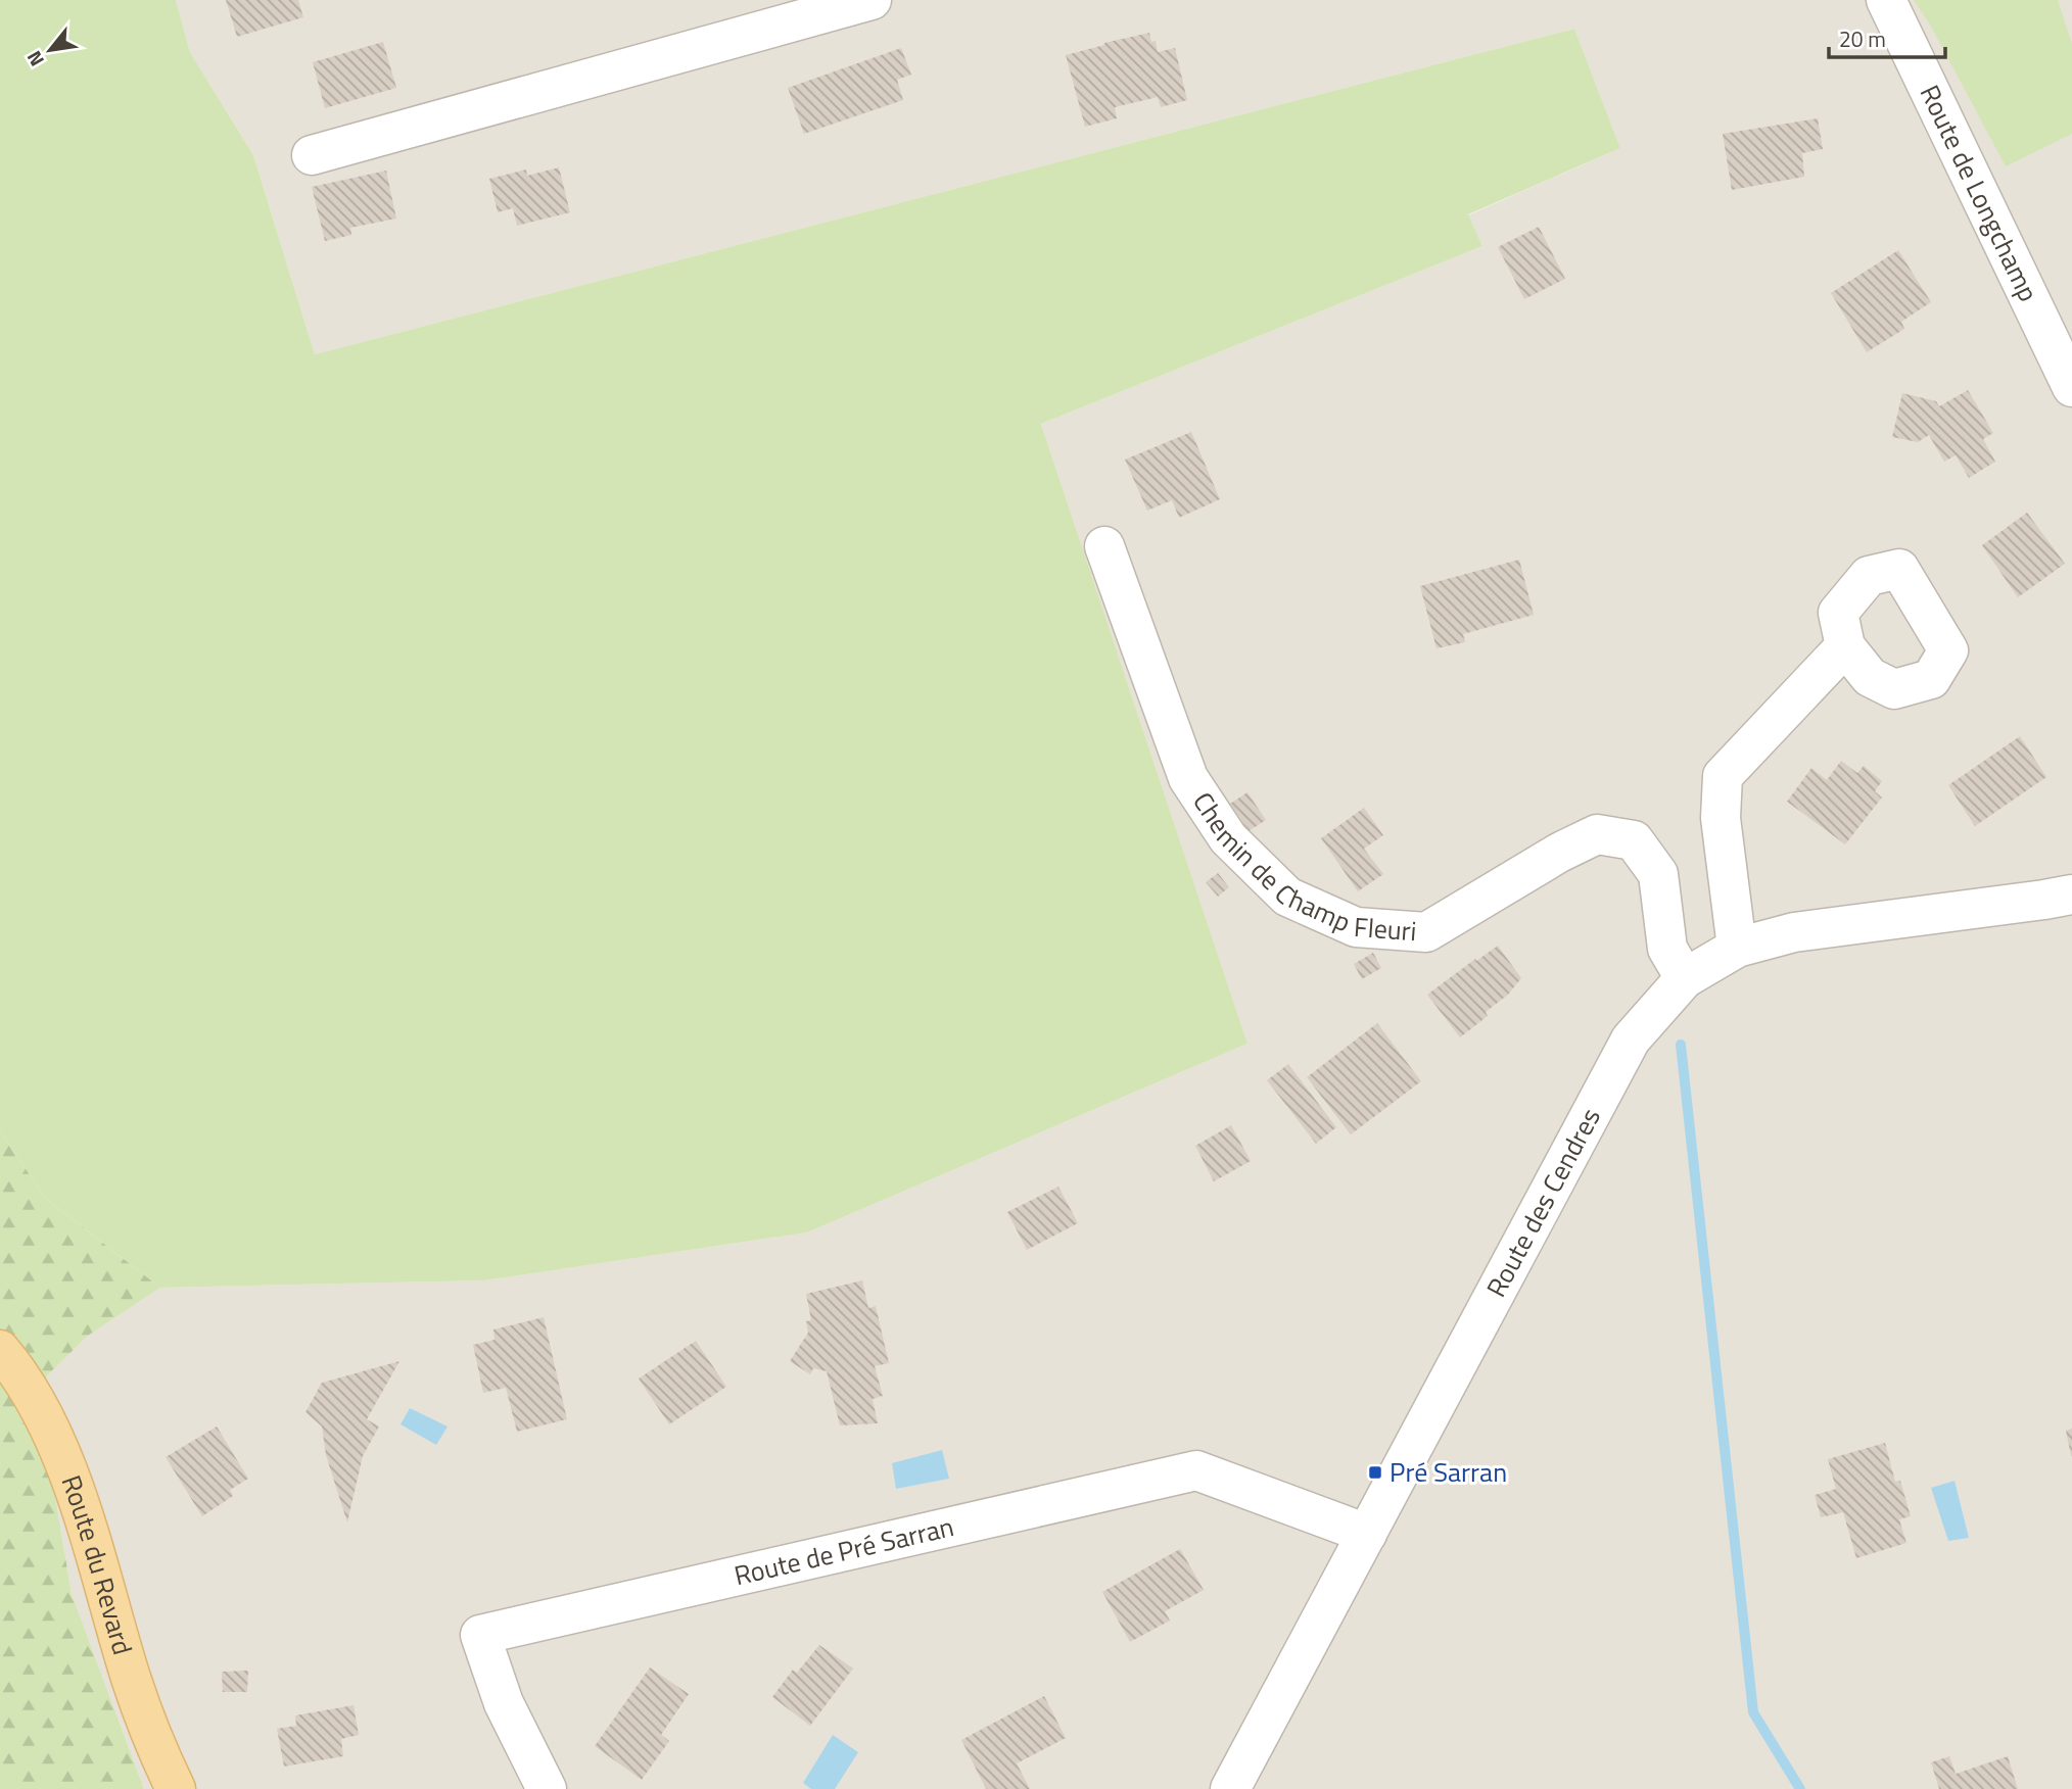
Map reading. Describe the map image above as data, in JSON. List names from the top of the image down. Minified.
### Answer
{"streets":{"main road":["Route du Revard"],"street":["Route de Longchamp","Chemin de Champ Fleuri","Route des Cendres","Route de Pré Sarran"]},"crossings":[["Chemin de Champ Fleuri","Route des Cendres"],["Route des Cendres","Route de Pré Sarran"]],"places":{"transit":["Pré Sarran"]},"scale_bar":"20 m","north":"bottom left"}
